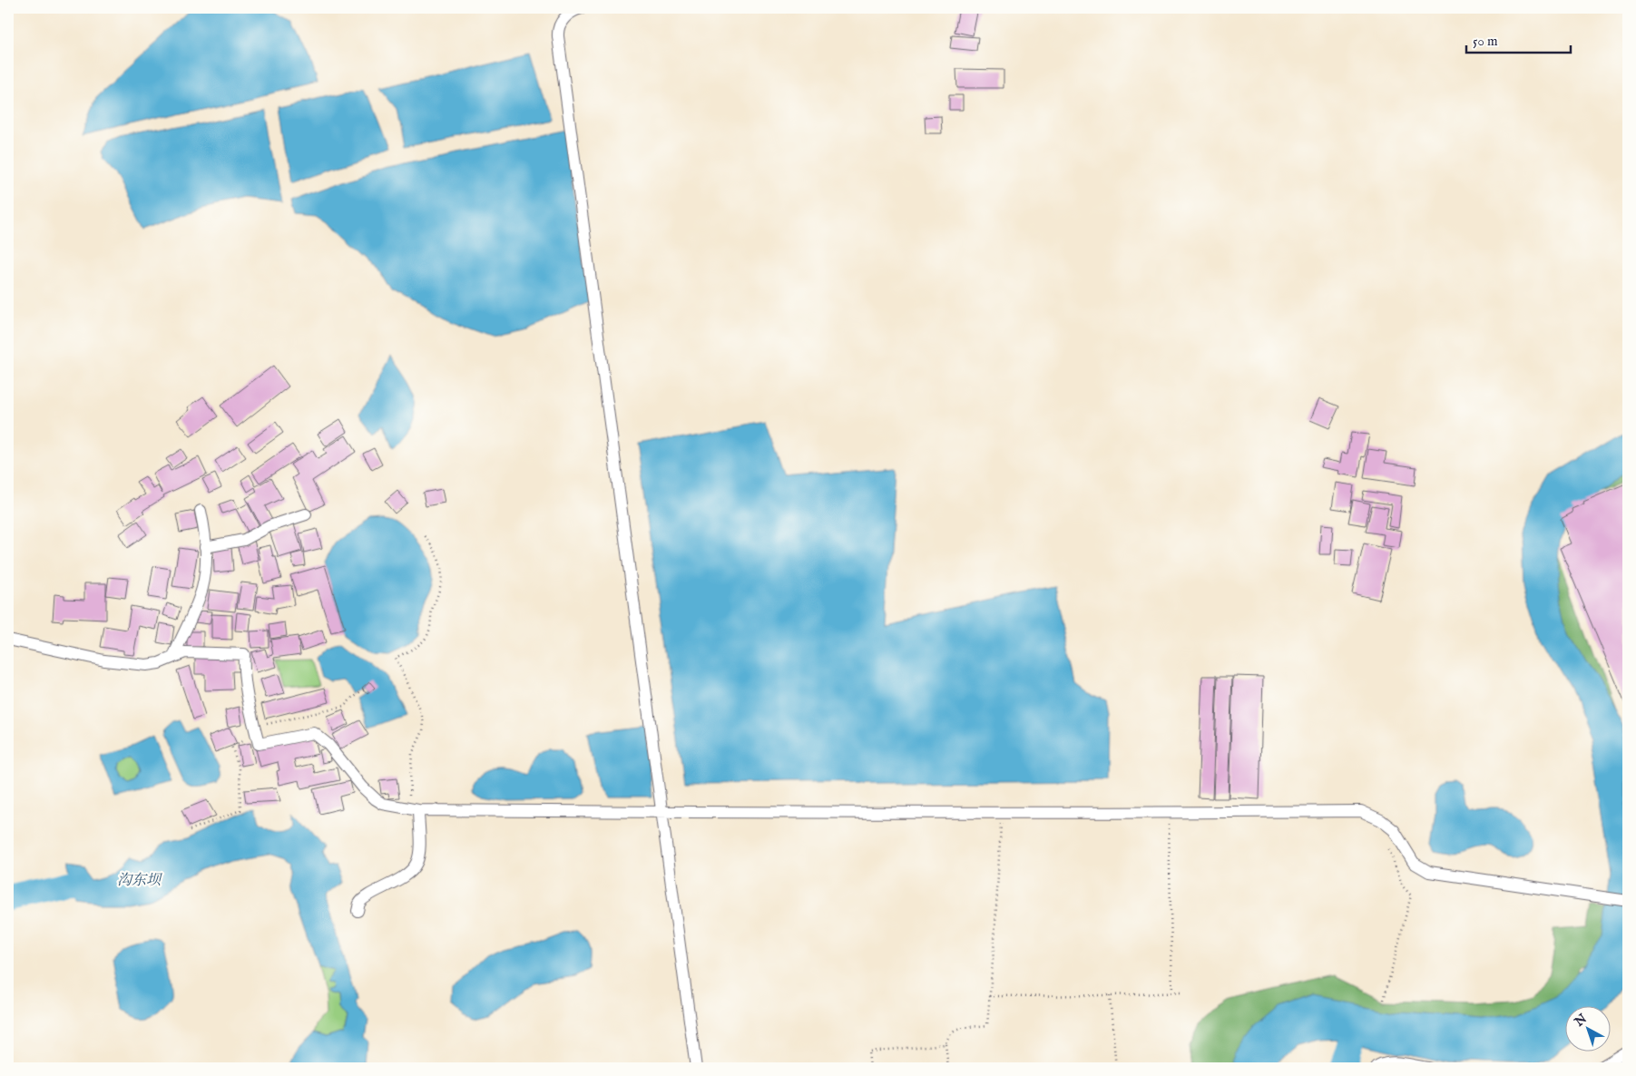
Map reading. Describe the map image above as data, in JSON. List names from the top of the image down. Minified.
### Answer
{"water":["沟东坝"],"scale_bar":"50 m","north":"top left"}
